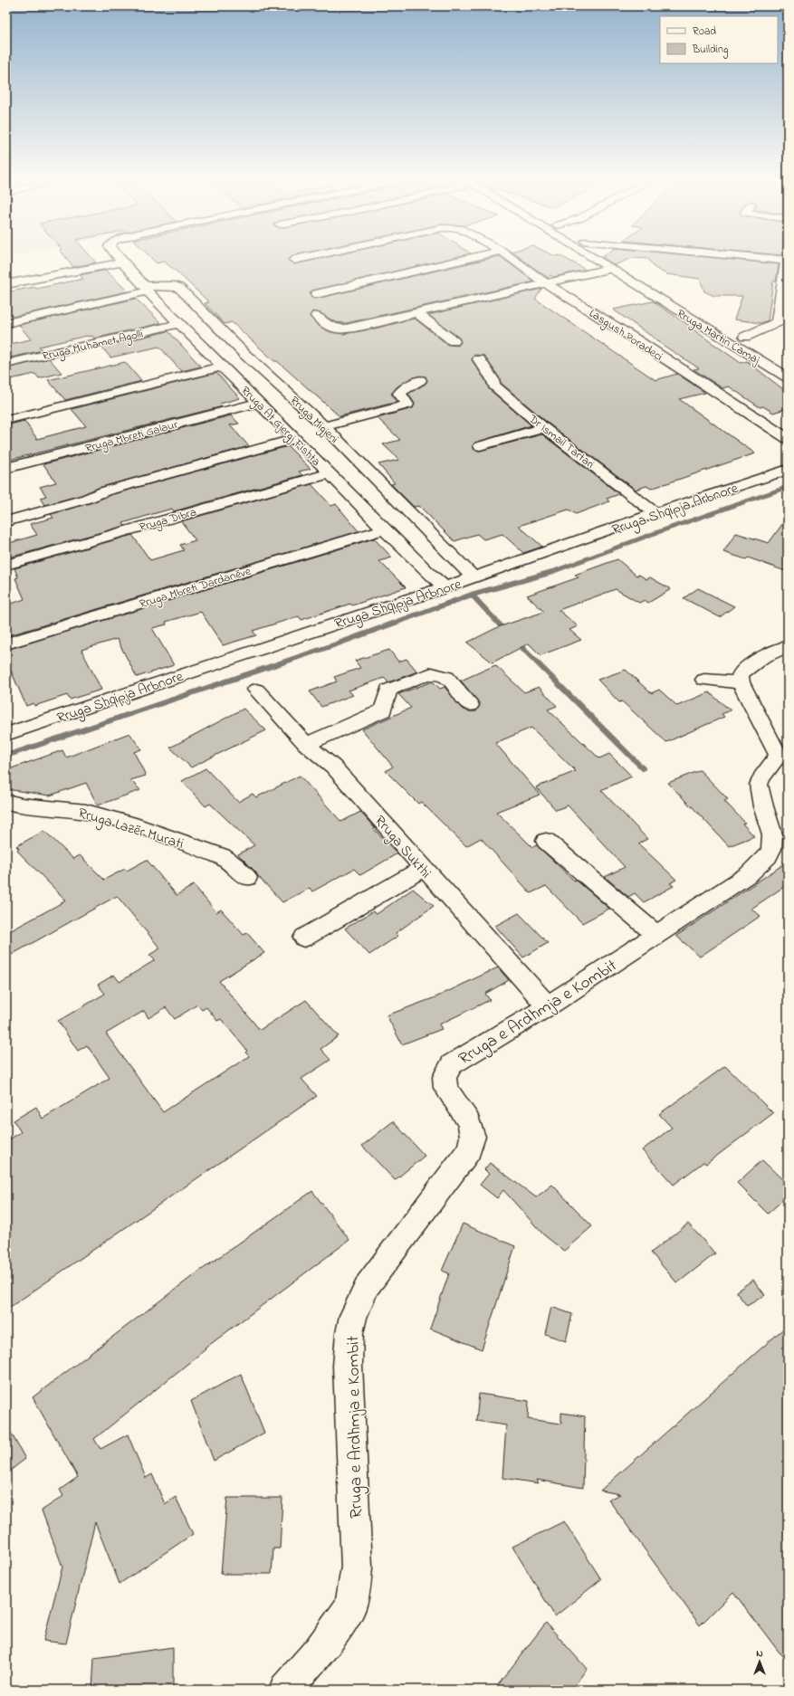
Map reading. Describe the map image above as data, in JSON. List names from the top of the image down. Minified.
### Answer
{"streets":{"main road":["Lasgush Poradeci","Rruga Martin Camaj","Rruga Muhamet Agolli","Rruga Migjeni","Rruga At Gjergj Fishta","Rruga Mbreti Galaur","Dr Ismail Tartari","Rruga Shqipja Arbnore","Rruga Dibra","Rruga Mbreti Dardanëve","Rruga Lazër Murati","Rruga Sukthi","Rruga e Ardhmja e Kombit"]},"crossings":[["Rruga Muhamet Agolli","Rruga At Gjergj Fishta"],["Rruga Migjeni","Rruga At Gjergj Fishta"],["Rruga Migjeni","Rruga Shqipja Arbnore"],["Rruga At Gjergj Fishta","Rruga Mbreti Galaur"],["Rruga At Gjergj Fishta","Rruga Shqipja Arbnore"],["Rruga At Gjergj Fishta","Rruga Dibra"],["Rruga At Gjergj Fishta","Rruga Mbreti Dardanëve"],["Dr Ismail Tartari","Rruga Shqipja Arbnore"],["Rruga Sukthi","Rruga e Ardhmja e Kombit"]],"legend":["Road","Building"],"north":"top"}
